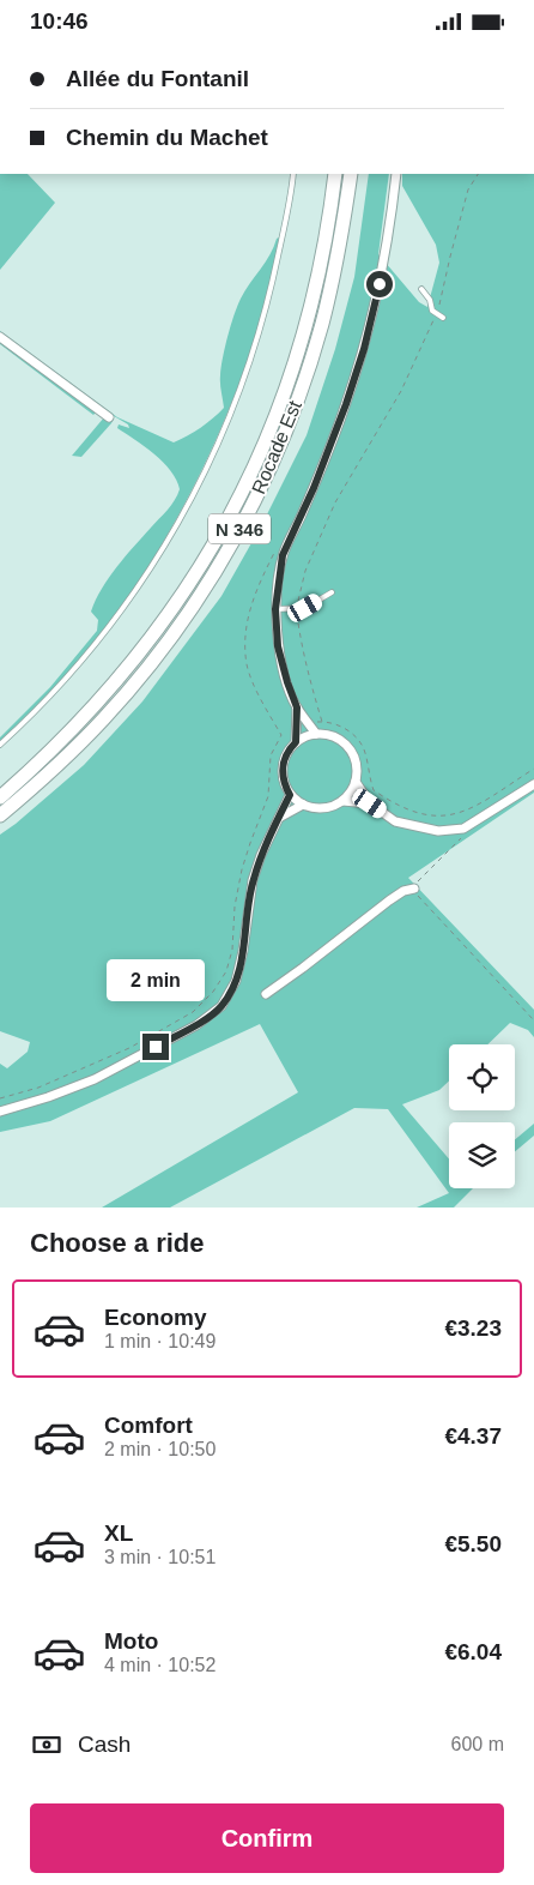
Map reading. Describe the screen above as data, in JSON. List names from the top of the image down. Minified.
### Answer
{"streets":{"highway":["Rocade Est","N 346"]},"page":{"status":"10:46","banner":["Allée du Fontanil","Chemin du Machet"],"bubble":"2 min","heading":"Choose a ride","list":[{"name":"Economy","note":"1 min · 10:49","value":"€3.23"},{"name":"Comfort","note":"2 min · 10:50","value":"€4.37"},{"name":"XL","note":"3 min · 10:51","value":"€5.50"},{"name":"Moto","note":"4 min · 10:52","value":"€6.04"}],"pay":["Cash","600 m"],"buttons":"Confirm"}}
